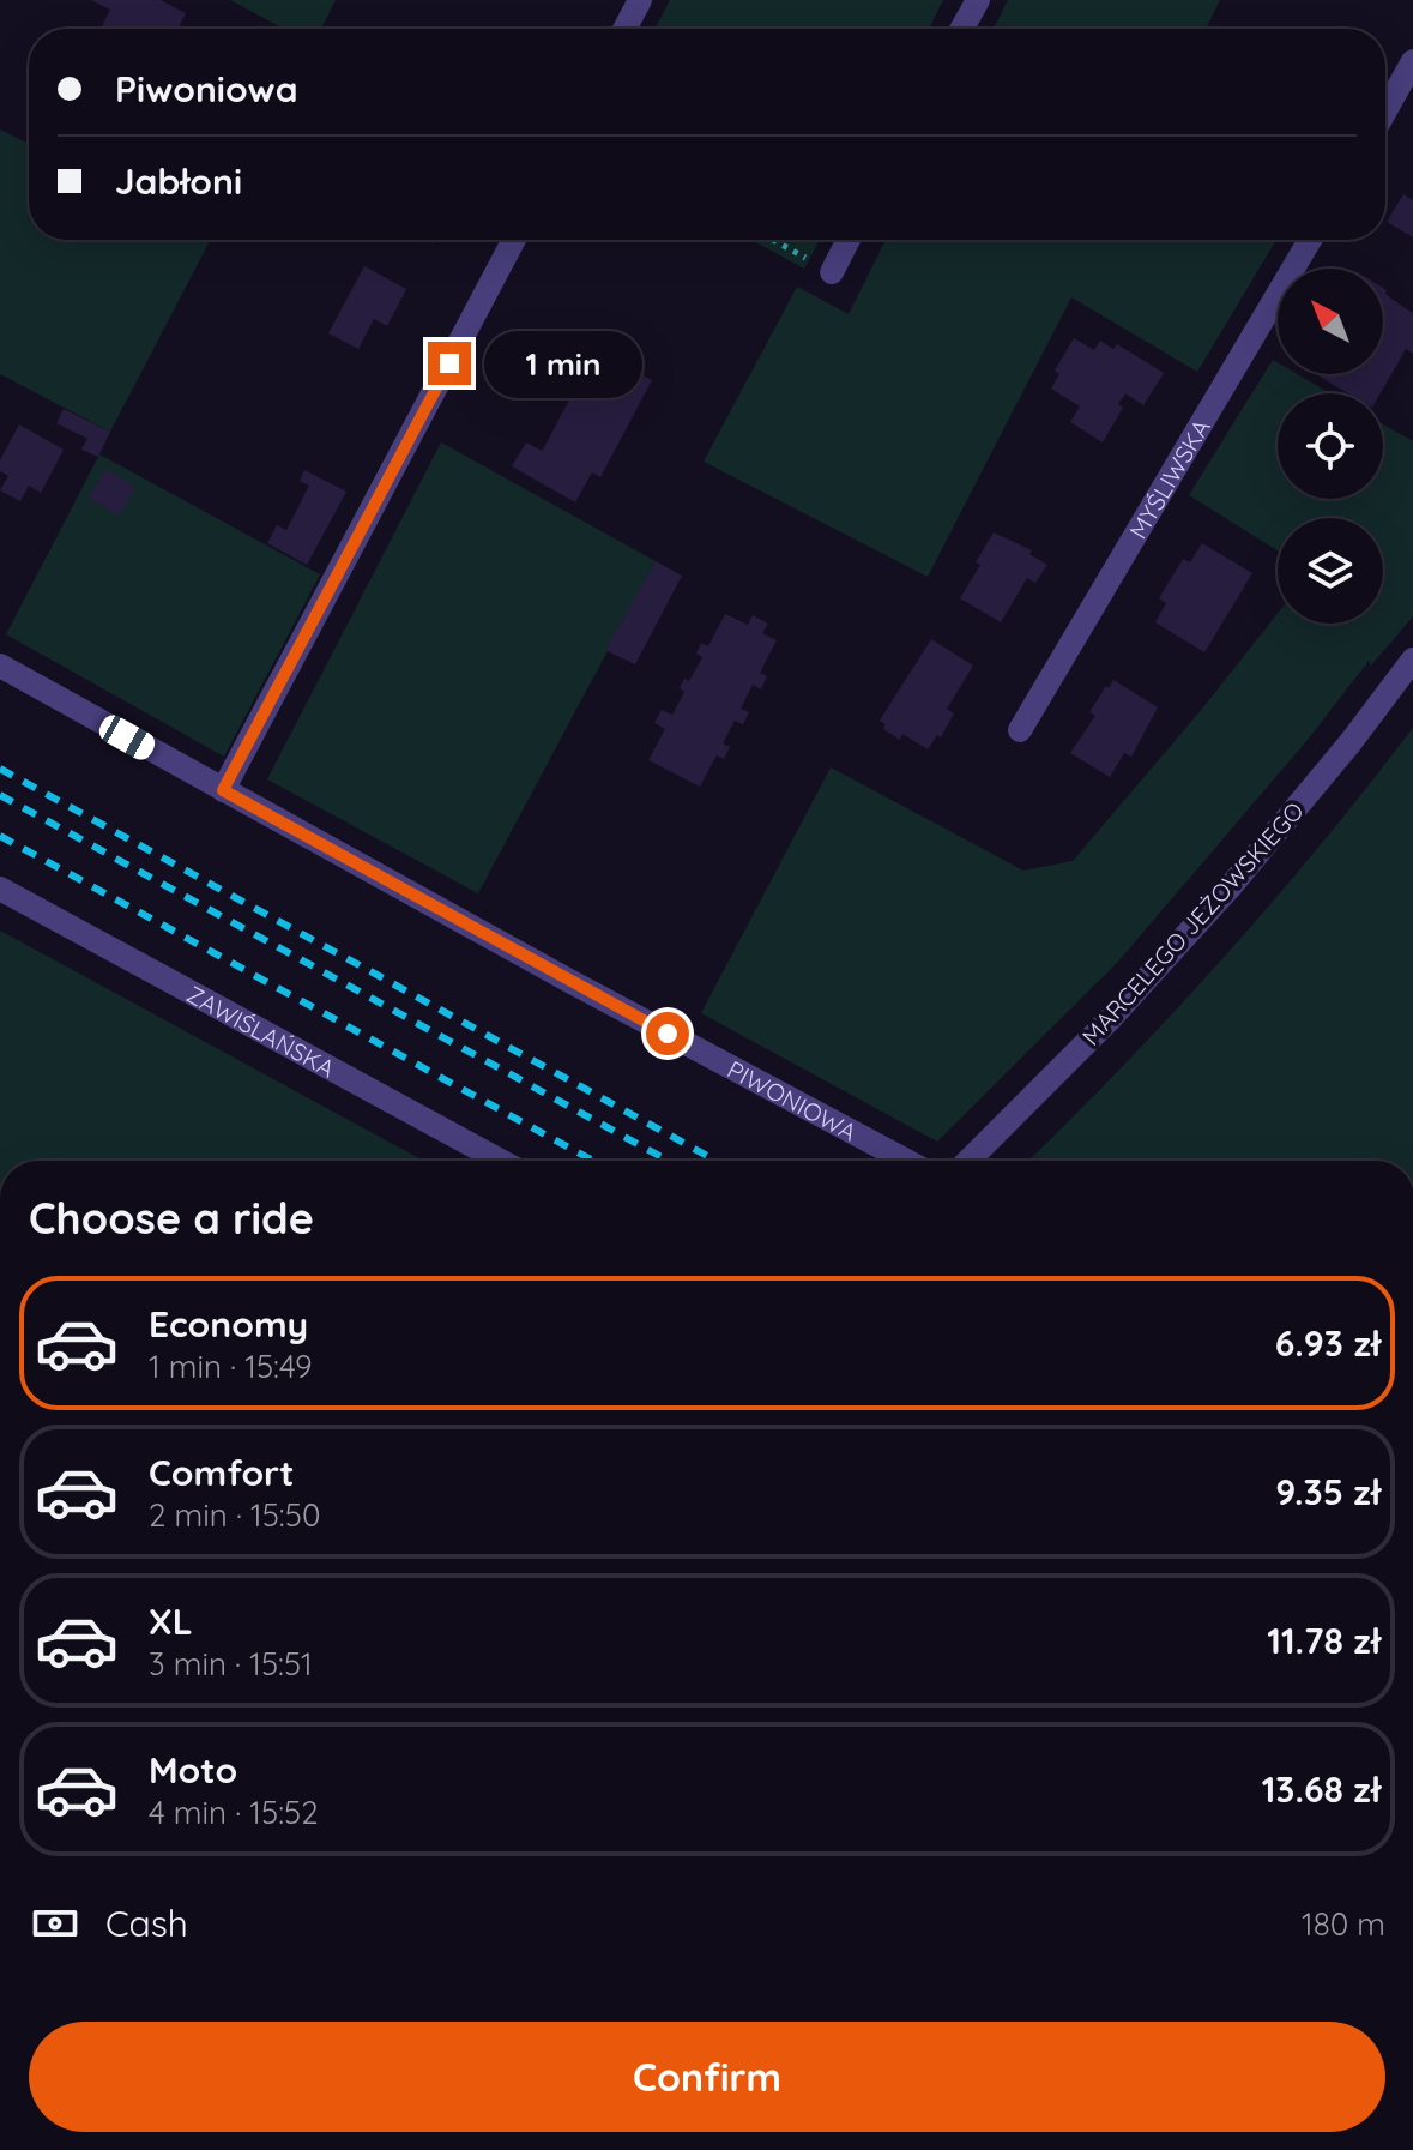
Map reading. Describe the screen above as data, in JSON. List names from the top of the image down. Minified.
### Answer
{"streets":{"street":["MYŚLIWSKA","MARCELEGO JEŻOWSKIEGO","ZAWIŚLAŃSKA","PIWONIOWA"]},"north":"top left","page":{"banner":["Piwoniowa","Jabłoni"],"bubble":"1 min","heading":"Choose a ride","list":[{"name":"Economy","note":"1 min · 15:49","value":"6.93 zł"},{"name":"Comfort","note":"2 min · 15:50","value":"9.35 zł"},{"name":"XL","note":"3 min · 15:51","value":"11.78 zł"},{"name":"Moto","note":"4 min · 15:52","value":"13.68 zł"}],"pay":["Cash","180 m"],"buttons":"Confirm"}}
